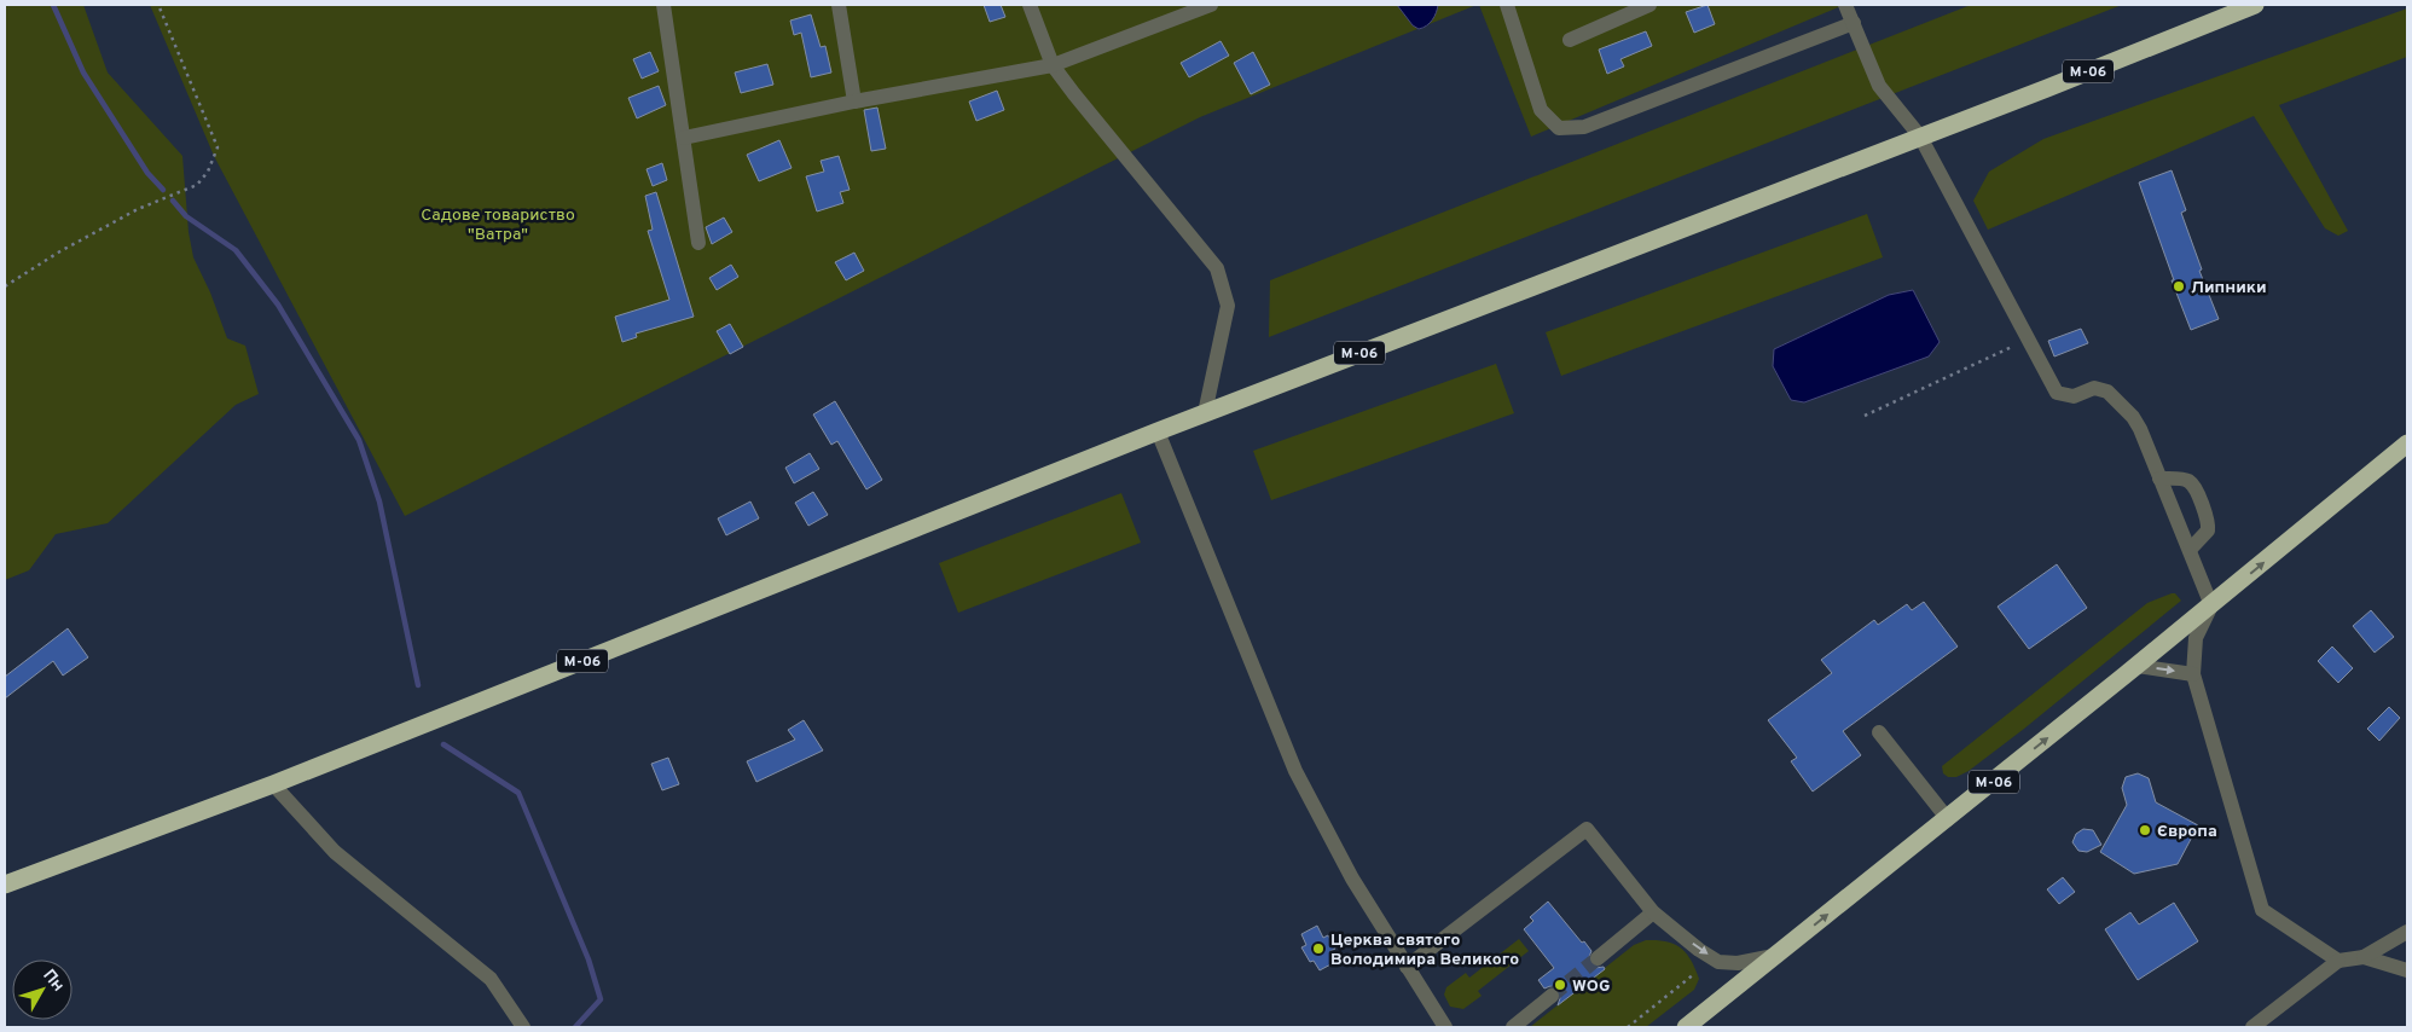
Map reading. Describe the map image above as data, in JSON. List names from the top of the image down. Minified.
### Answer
{"streets":{"highway":["М-06"]},"parks":["Садове товариство \"Ватра\""],"places":["Липники","Європа","Церква святого Володимира Великого","WOG"],"north":"top right"}
